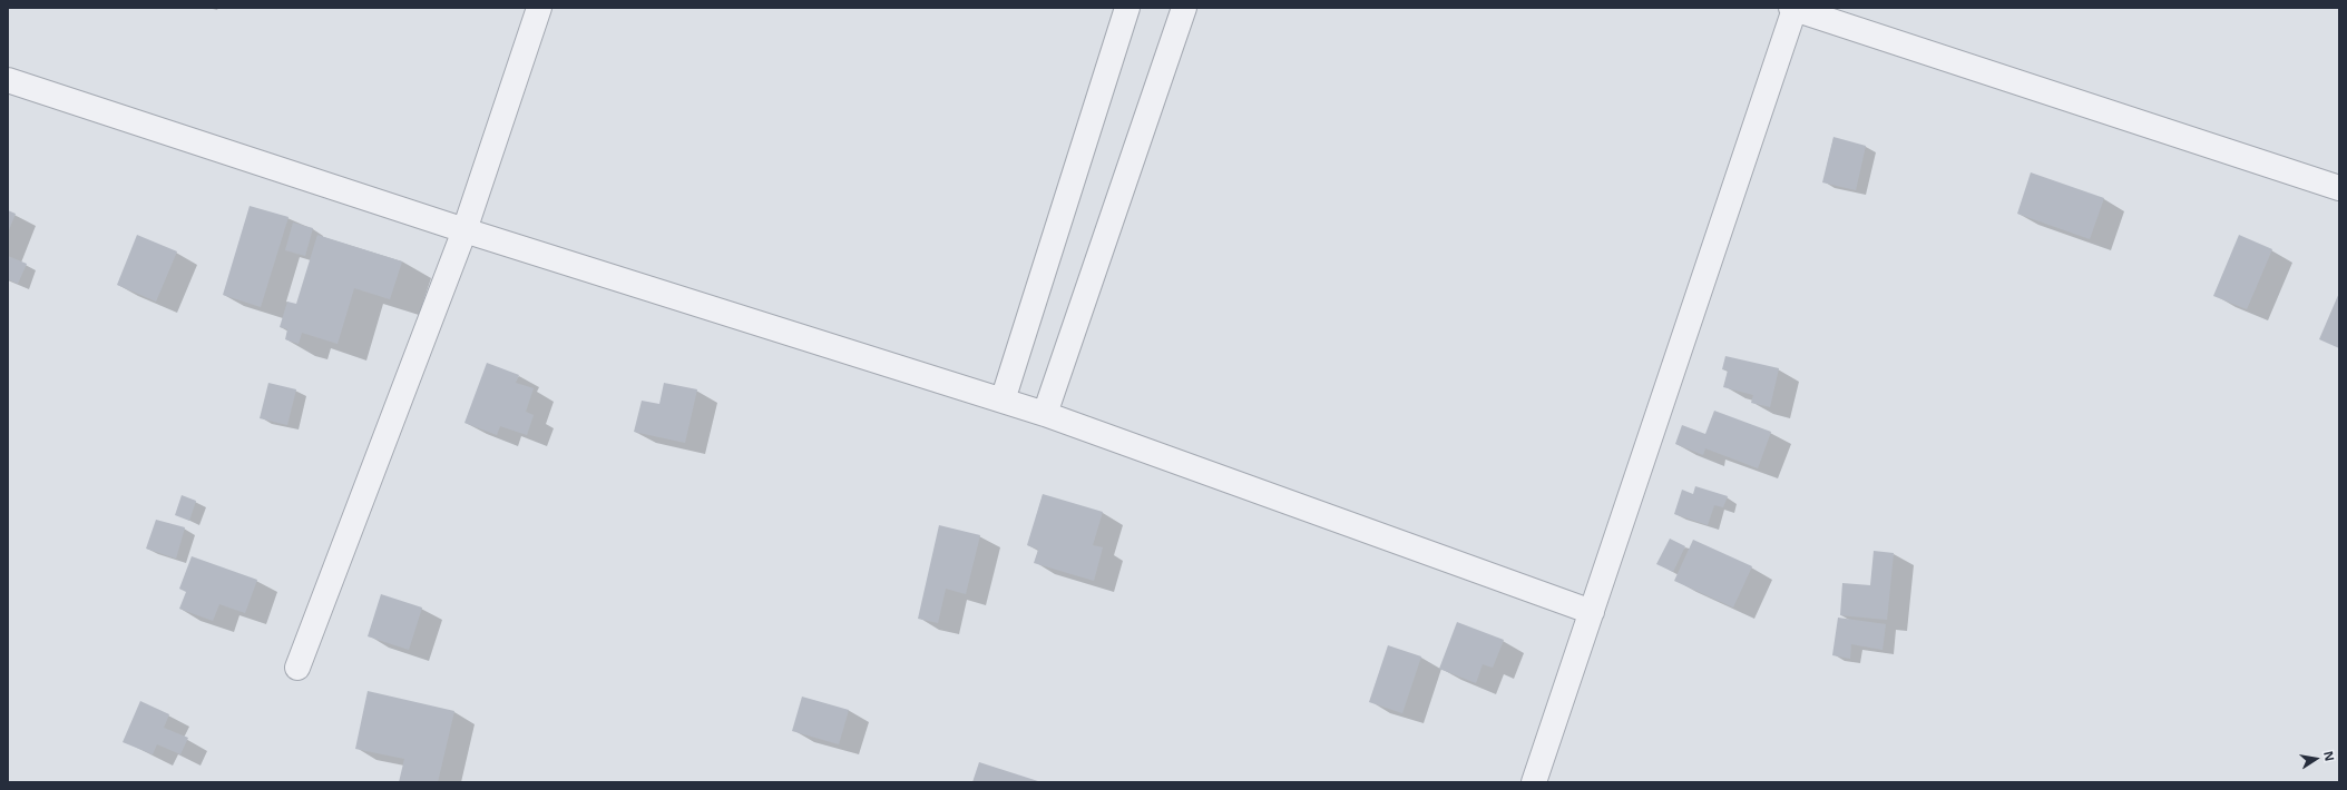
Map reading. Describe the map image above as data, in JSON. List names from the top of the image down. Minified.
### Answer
{"north":"right"}
